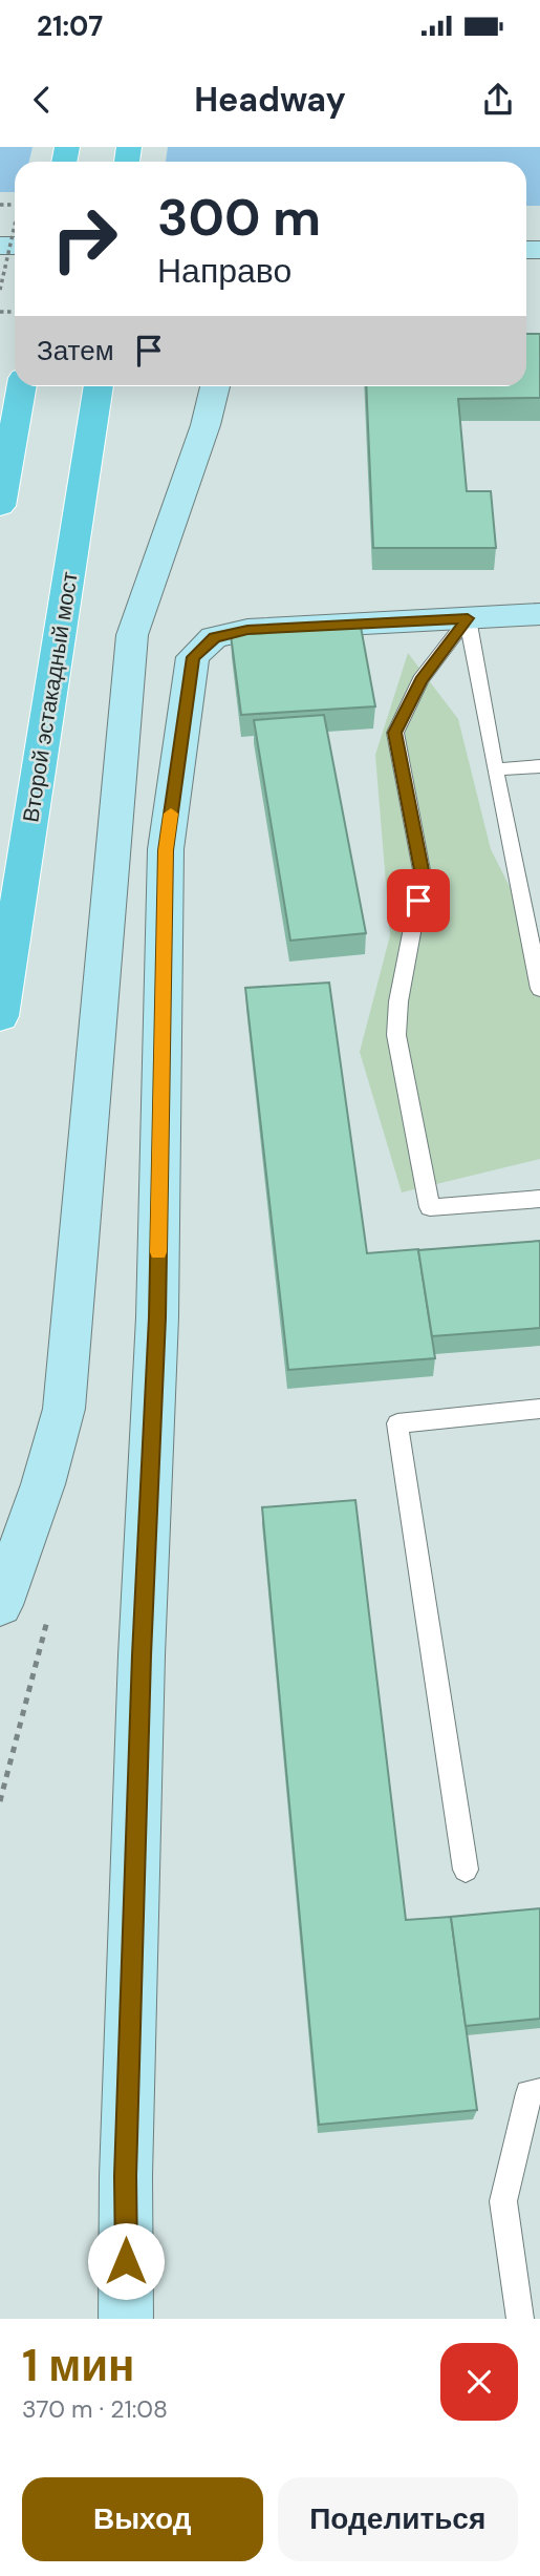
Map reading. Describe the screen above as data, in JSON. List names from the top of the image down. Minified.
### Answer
{"streets":{"main road":["Второй эстакадный мост"]},"page":{"status":"21:07","header":"Headway","turn":["300 m","Направо"],"then":"Затем","heading":["1 мин","370 m · 21:08"],"buttons":["Выход","Поделиться"]}}
